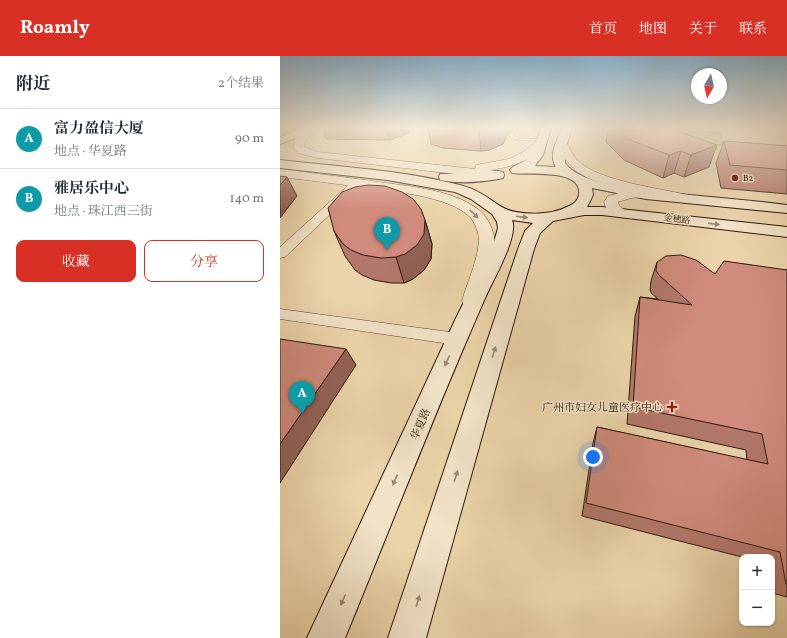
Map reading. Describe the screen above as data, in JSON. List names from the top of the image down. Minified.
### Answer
{"streets":{"main road":["金穗路","华夏路"]},"places":{"other":["B2"],"health":["广州市妇女儿童医疗中心"]},"north":"bottom","page":{"header":"Roamly","nav":["首页","地图","关于","联系"],"heading":["附近","2个结果"],"list":[{"mark":"A","name":"富力盈信大厦","note":"地点 · 华夏路","value":"90 m"},{"mark":"B","name":"雅居乐中心","note":"地点 · 珠江西三街","value":"140 m"}],"pins":["B","A"],"buttons":["收藏","分享"],"map_buttons":["+","−"]}}
